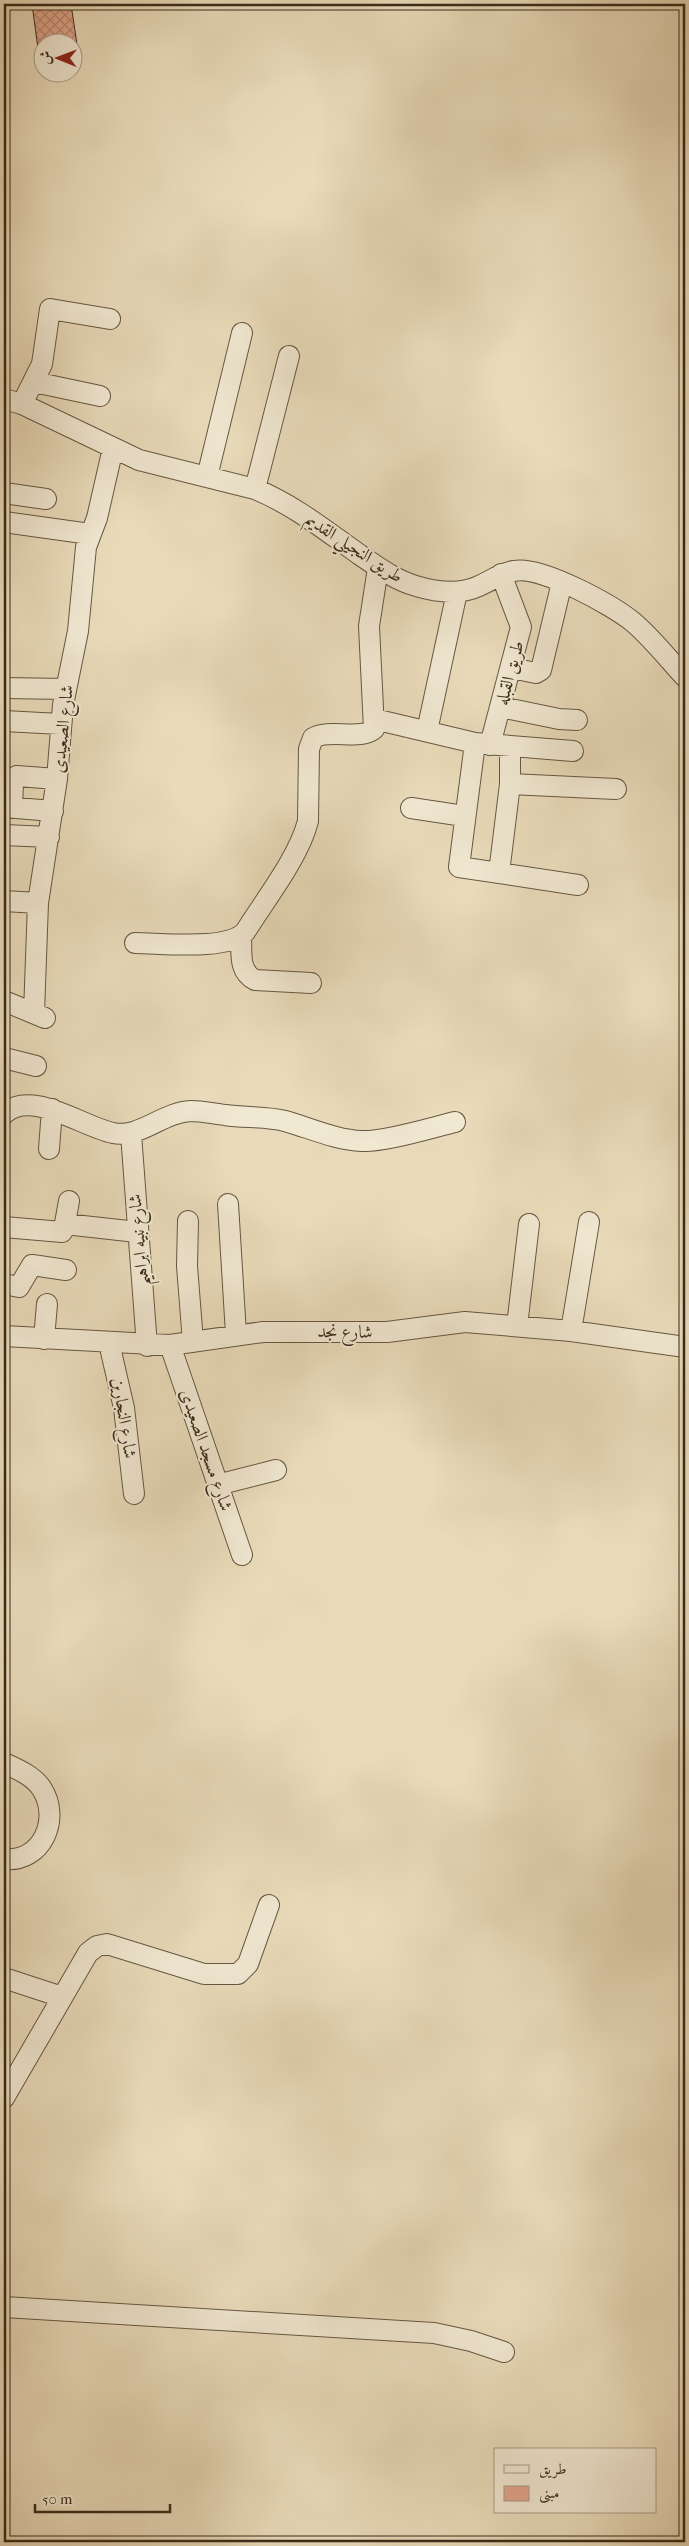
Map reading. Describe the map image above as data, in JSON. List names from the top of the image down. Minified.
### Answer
{"streets":{"street":["طريق النجيلي القديم","طريق القبله","شارع الصعيدى","شارع نبيه ابراهيم","شارع نجد","شارع النجارين","شارع مسجد الصعيدى"]},"crossings":[["طريق النجيلي القديم","طريق القبله"],["طريق النجيلي القديم","شارع الصعيدى"],["شارع نبيه ابراهيم","شارع نجد"],["شارع نجد","شارع النجارين"],["شارع نجد","شارع مسجد الصعيدى"]],"legend":["طريق","مبنى"],"scale_bar":"50 m","north":"left"}
